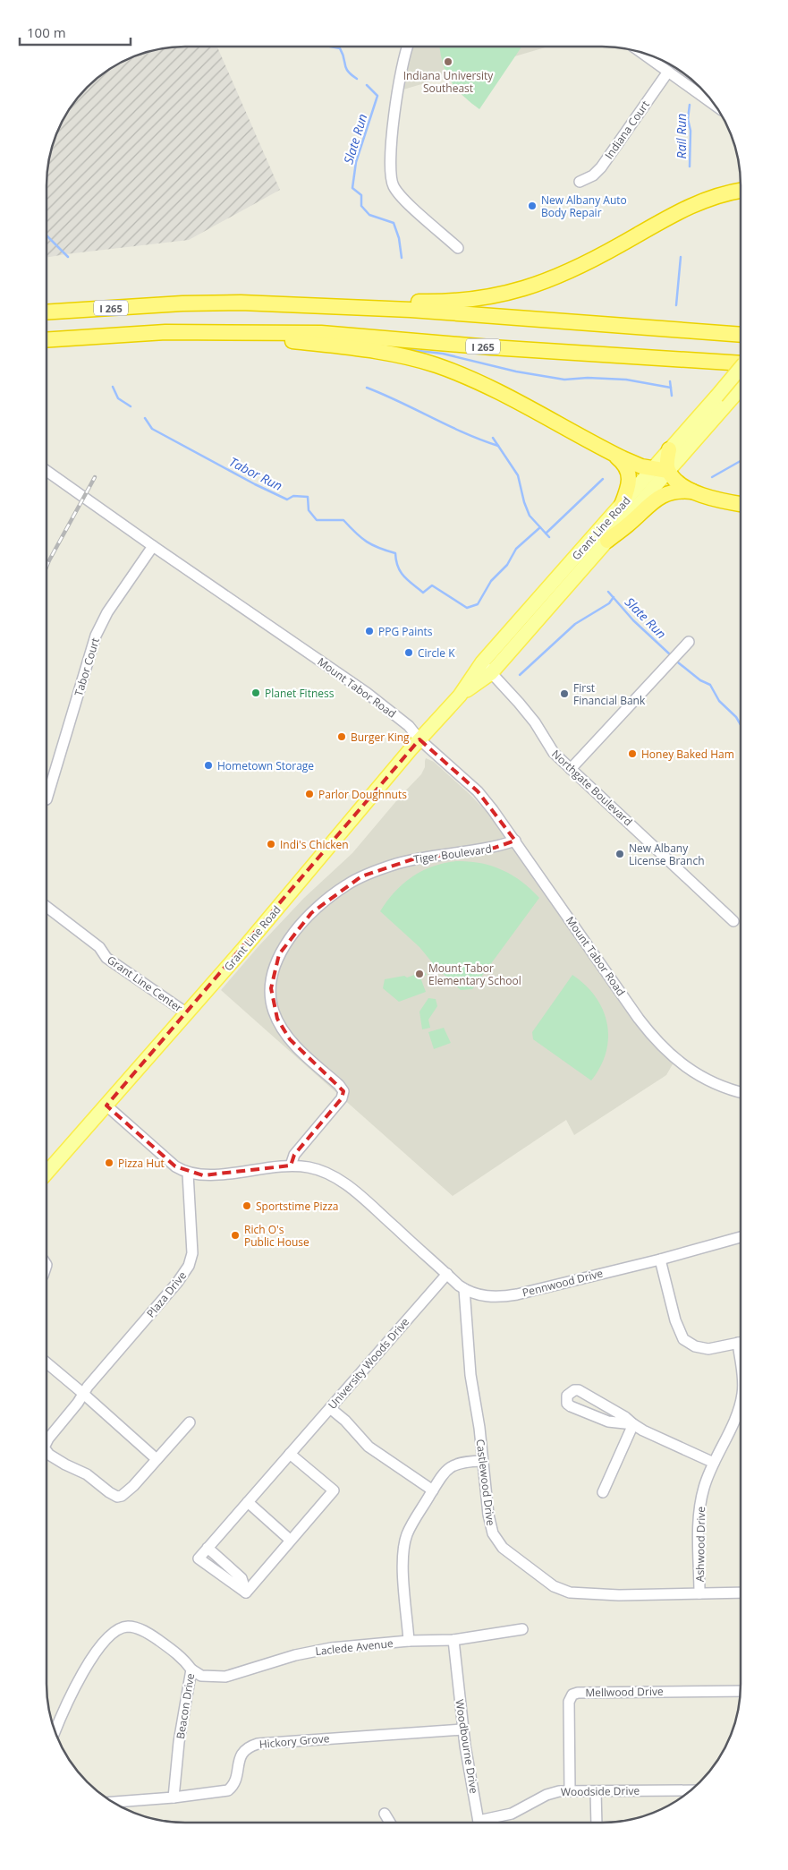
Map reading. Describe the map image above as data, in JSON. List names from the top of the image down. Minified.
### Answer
{"streets":{"highway":["I 265"],"main road":["Grant Line Road"],"street":["Indiana Court","Tabor Court","Mount Tabor Road","Northgate Boulevard","Tiger Boulevard","Grant Line Center","Pennwood Drive","Plaza Drive","University Woods Drive","Castlewood Drive","Ashwood Drive","Laclede Avenue","Mellwood Drive","Beacon Drive","Hickory Grove","Woodbourne Drive","Woodside Drive"]},"crossings":[["Grant Line Road","Mount Tabor Road"],["Grant Line Road","Northgate Boulevard"],["Grant Line Road","Grant Line Center"],["Tabor Court","Mount Tabor Road"],["Mount Tabor Road","Tiger Boulevard"],["Tiger Boulevard","Pennwood Drive"],["Pennwood Drive","University Woods Drive"],["Pennwood Drive","Castlewood Drive"],["Castlewood Drive","Ashwood Drive"],["Laclede Avenue","Beacon Drive"],["Laclede Avenue","Woodbourne Drive"],["Mellwood Drive","Woodside Drive"],["Beacon Drive","Hickory Grove"],["Hickory Grove","Woodbourne Drive"]],"water":["Rail Run","Slate Run","Tabor Run"],"places":["Indiana University Southeast","New Albany Auto Body Repair","PPG Paints","Circle K","Planet Fitness","First Financial Bank","Burger King","Honey Baked Ham","Hometown Storage","Parlor Doughnuts","Indi's Chicken","New Albany License Branch","Mount Tabor Elementary School","Pizza Hut","Sportstime Pizza","Rich O's Public House"],"scale_bar":"100 m"}
